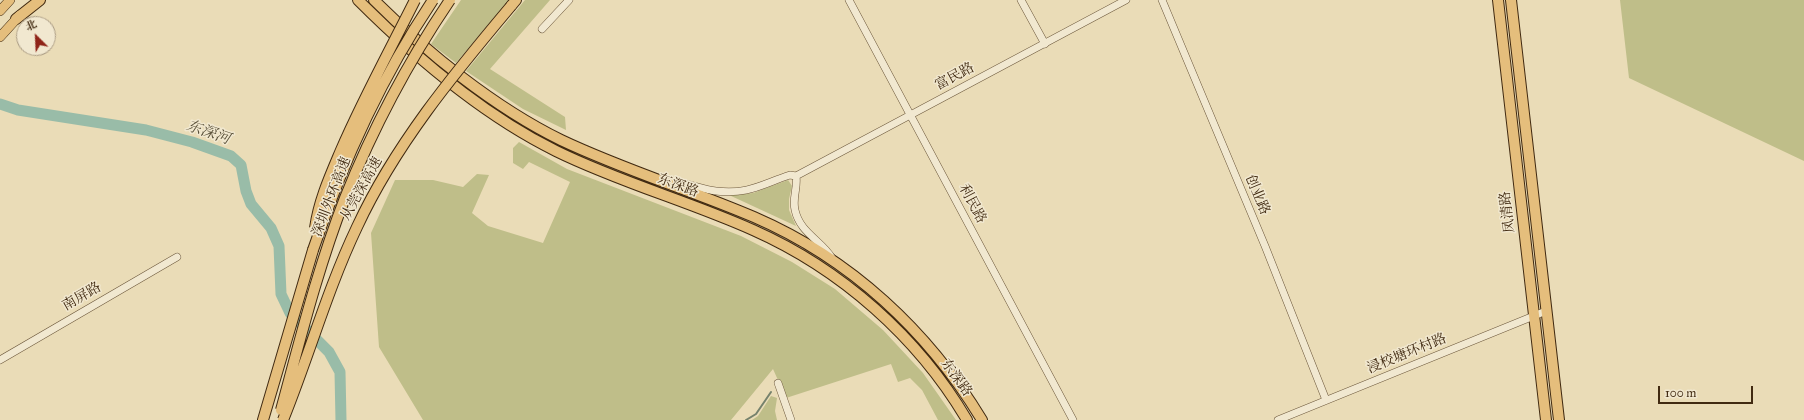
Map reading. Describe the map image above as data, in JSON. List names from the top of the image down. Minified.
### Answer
{"streets":{"highway":["东深路","从莞深高速","深圳外环高速","凤清路"],"street":["富民路","创业路","利民路","南屏路","浸校塘环村路"]},"crossings":[["富民路","东深路"],["富民路","利民路"],["从莞深高速","深圳外环高速"],["创业路","浸校塘环村路"],["凤清路","浸校塘环村路"]],"water":["东深河"],"scale_bar":"100 m","north":"top left"}
